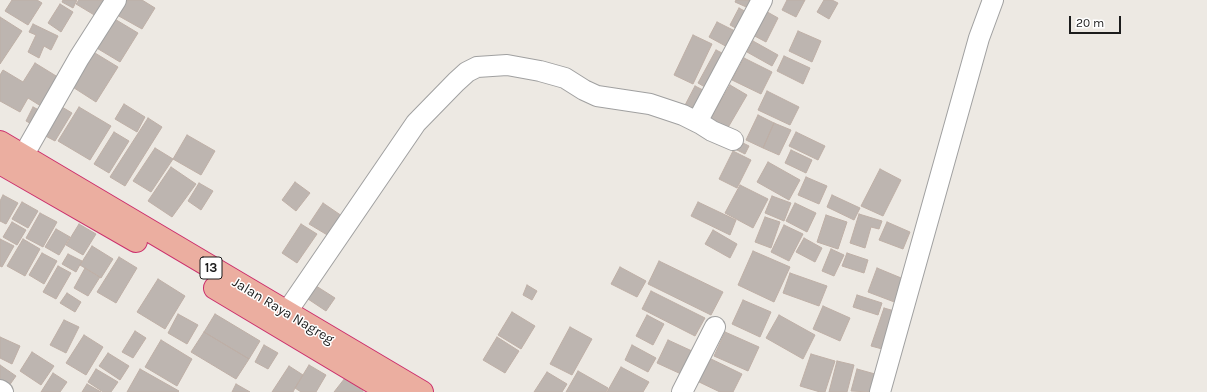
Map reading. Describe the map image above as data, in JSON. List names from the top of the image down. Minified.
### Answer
{"streets":{"highway":["13","Jalan Raya Nagreg"]},"scale_bar":"20 m"}
